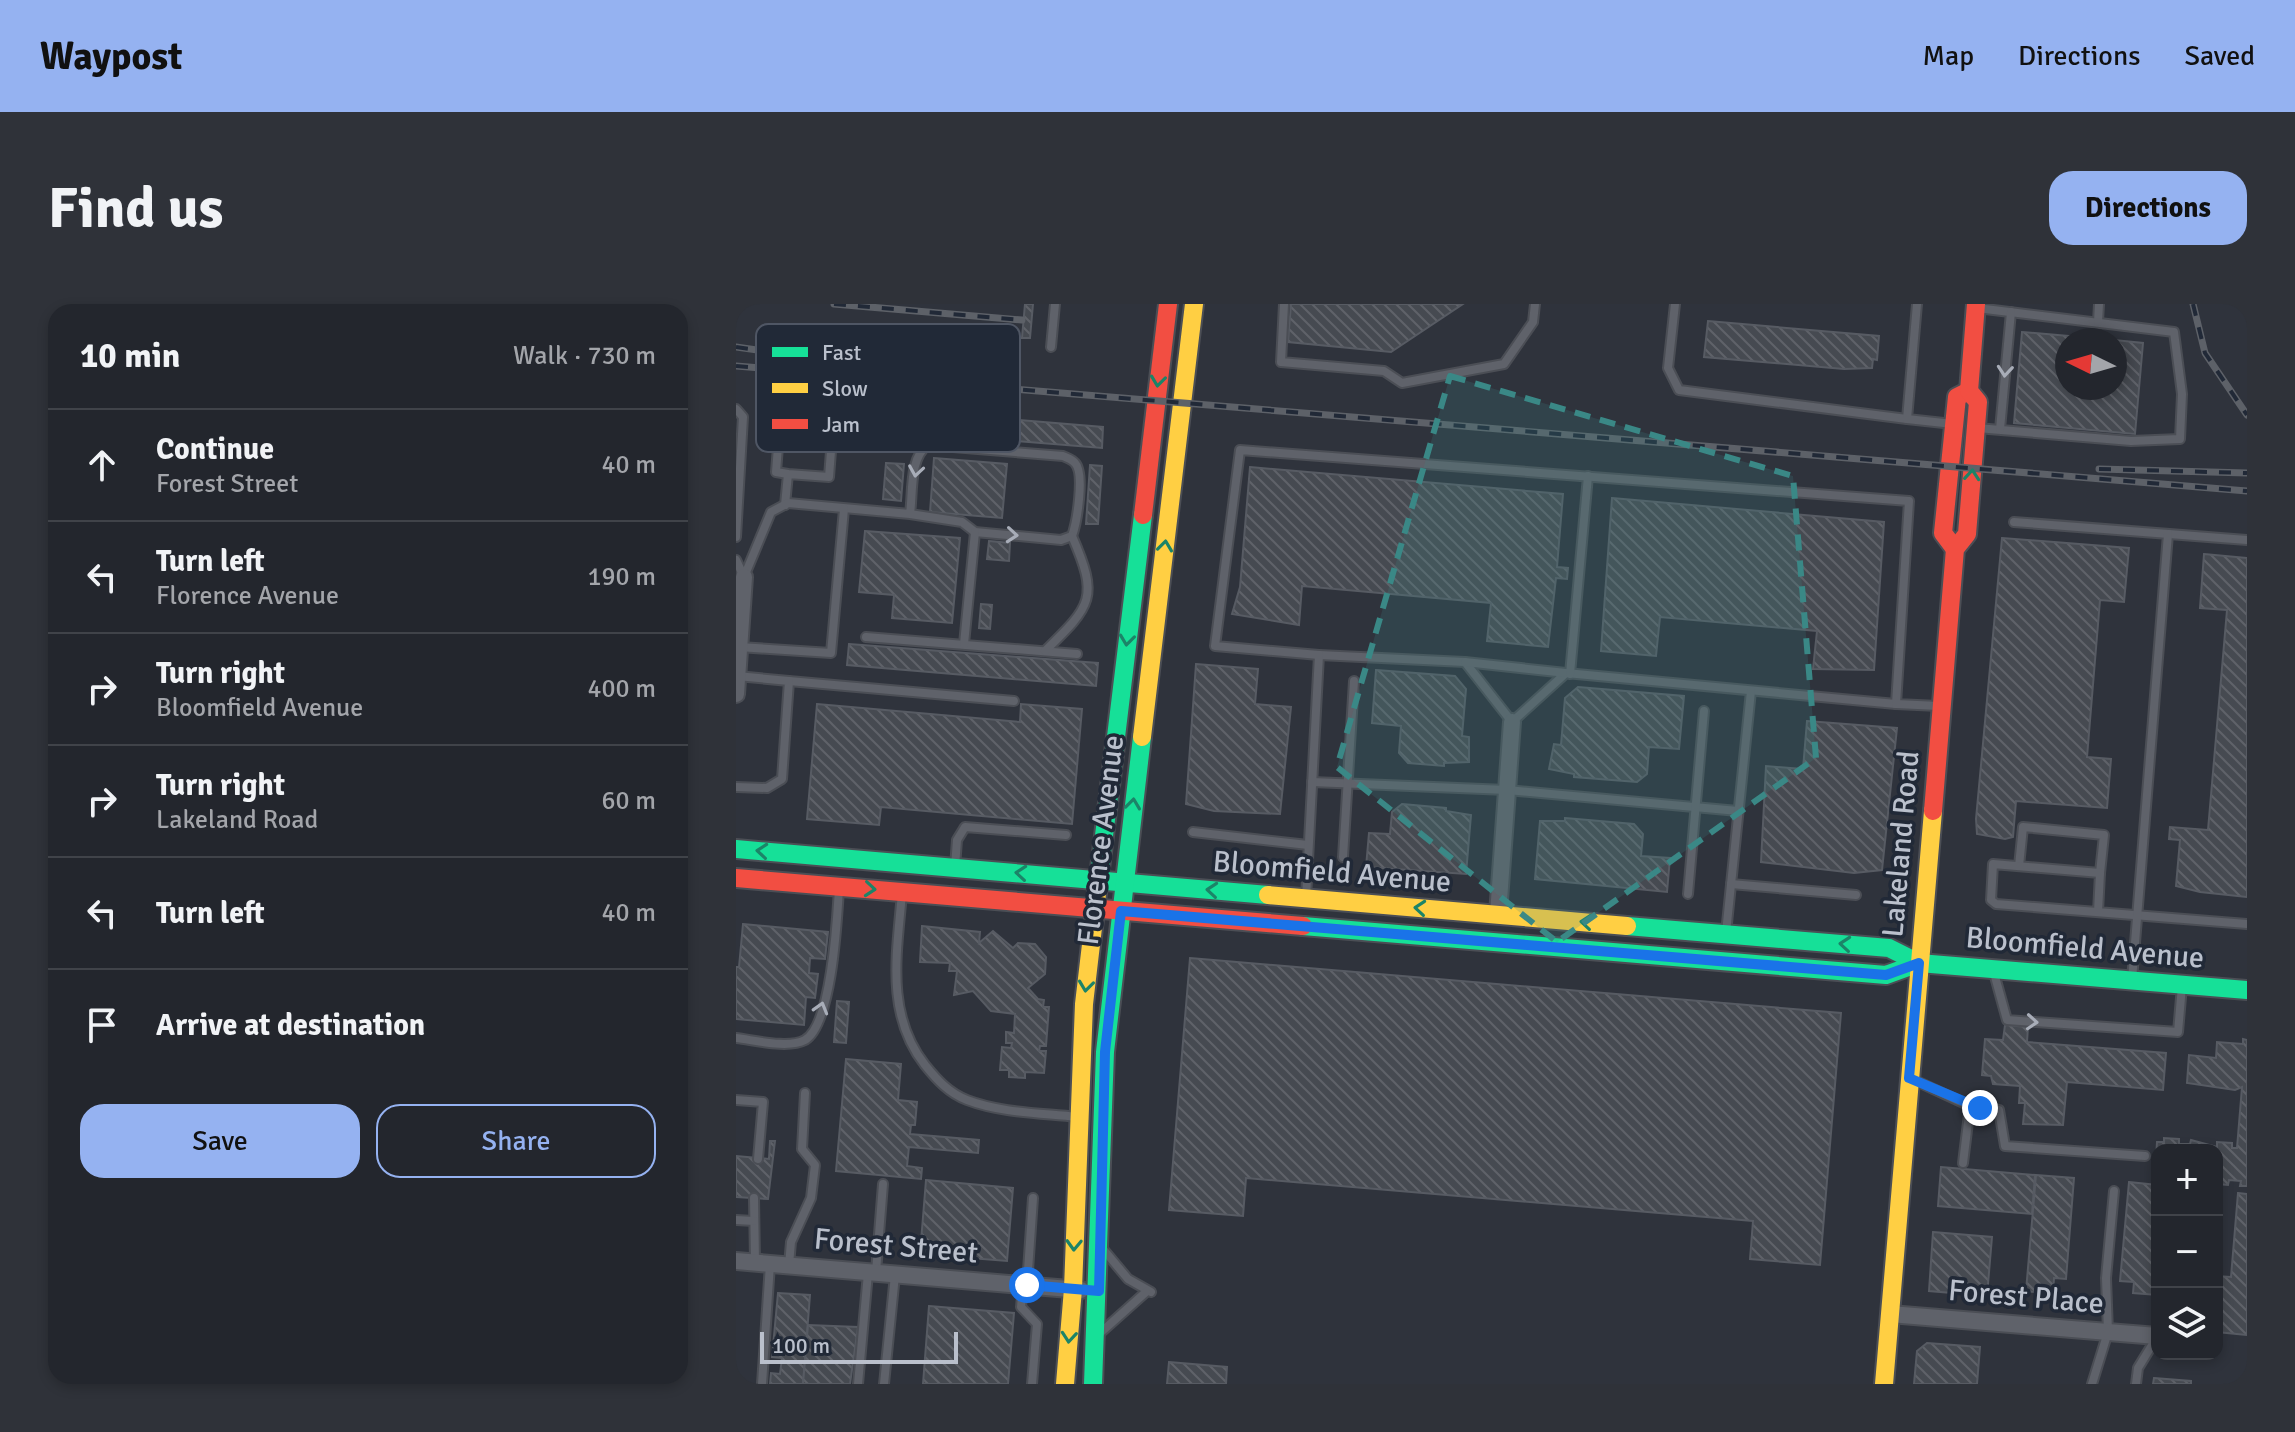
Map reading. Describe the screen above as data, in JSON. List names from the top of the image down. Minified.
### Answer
{"streets":{"main road":["Florence Avenue","Lakeland Road","Bloomfield Avenue"],"street":["Forest Street","Forest Place"]},"crossings":[["Florence Avenue","Bloomfield Avenue"],["Florence Avenue","Forest Street"],["Lakeland Road","Bloomfield Avenue"],["Lakeland Road","Forest Place"]],"legend":["Fast","Slow","Jam"],"scale_bar":"100 m","north":"left","page":{"header":"Waypost","nav":["Map","Directions","Saved"],"buttons":["Directions",["Save","Share"]],"title":"Find us","heading":["10 min","Walk · 730 m"],"list":[["Continue","Forest Street","40 m"],["Turn left","Florence Avenue","190 m"],["Turn right","Bloomfield Avenue","400 m"],["Turn right","Lakeland Road","60 m"],["Turn left","40 m"],"Arrive at destination"],"map_buttons":["+","−"],"scale":"100 m"}}
